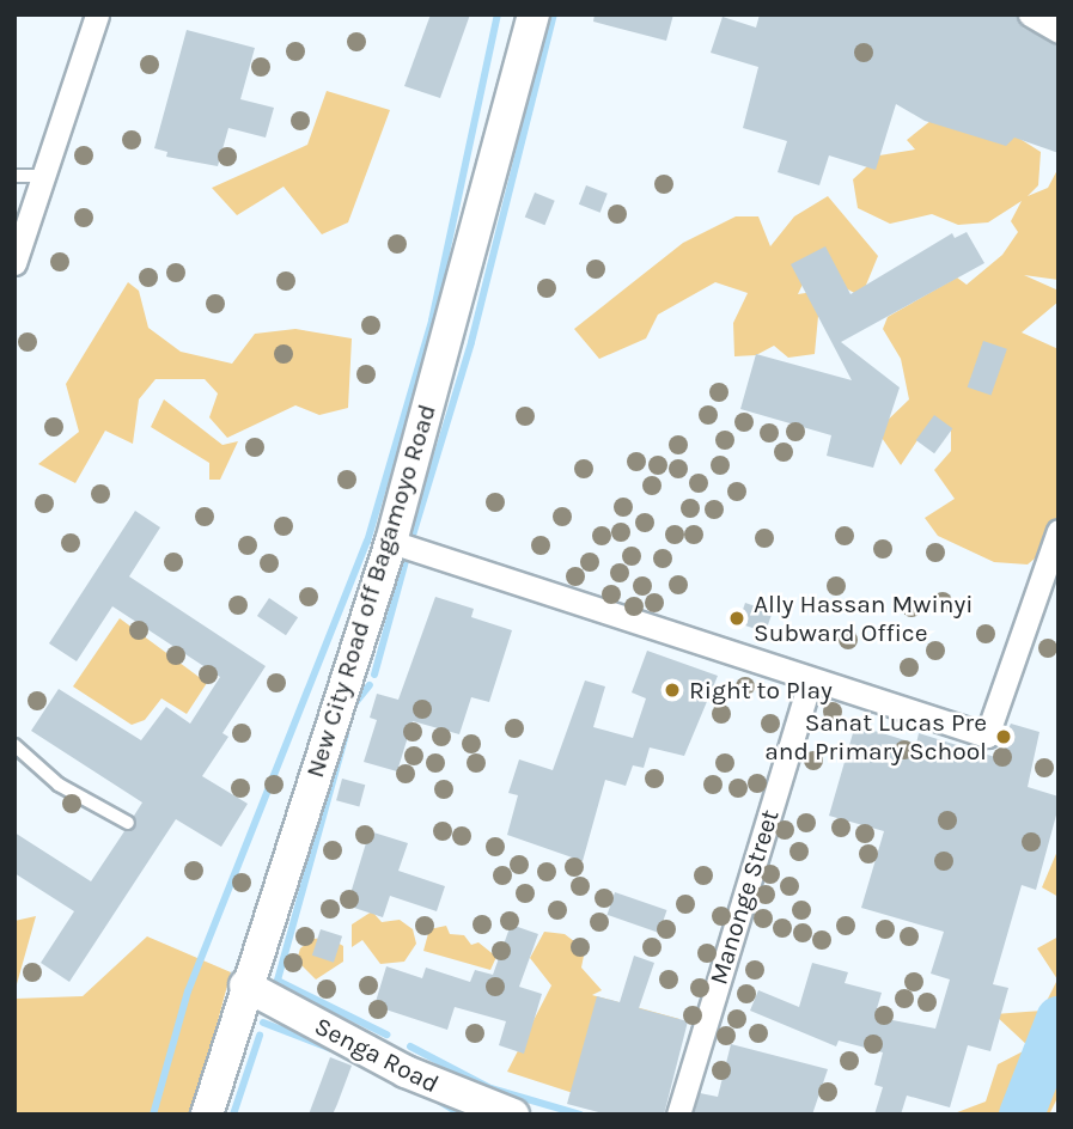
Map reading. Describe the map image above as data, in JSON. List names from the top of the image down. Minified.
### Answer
{"streets":{"street":["New City Road off Bagamoyo Road","Manonge Street","Senga Road"]},"crossings":[["New City Road off Bagamoyo Road","Senga Road"]],"places":["Ally Hassan Mwinyi Subward Office","Right to Play","Sanat Lucas Pre and Primary School"]}
